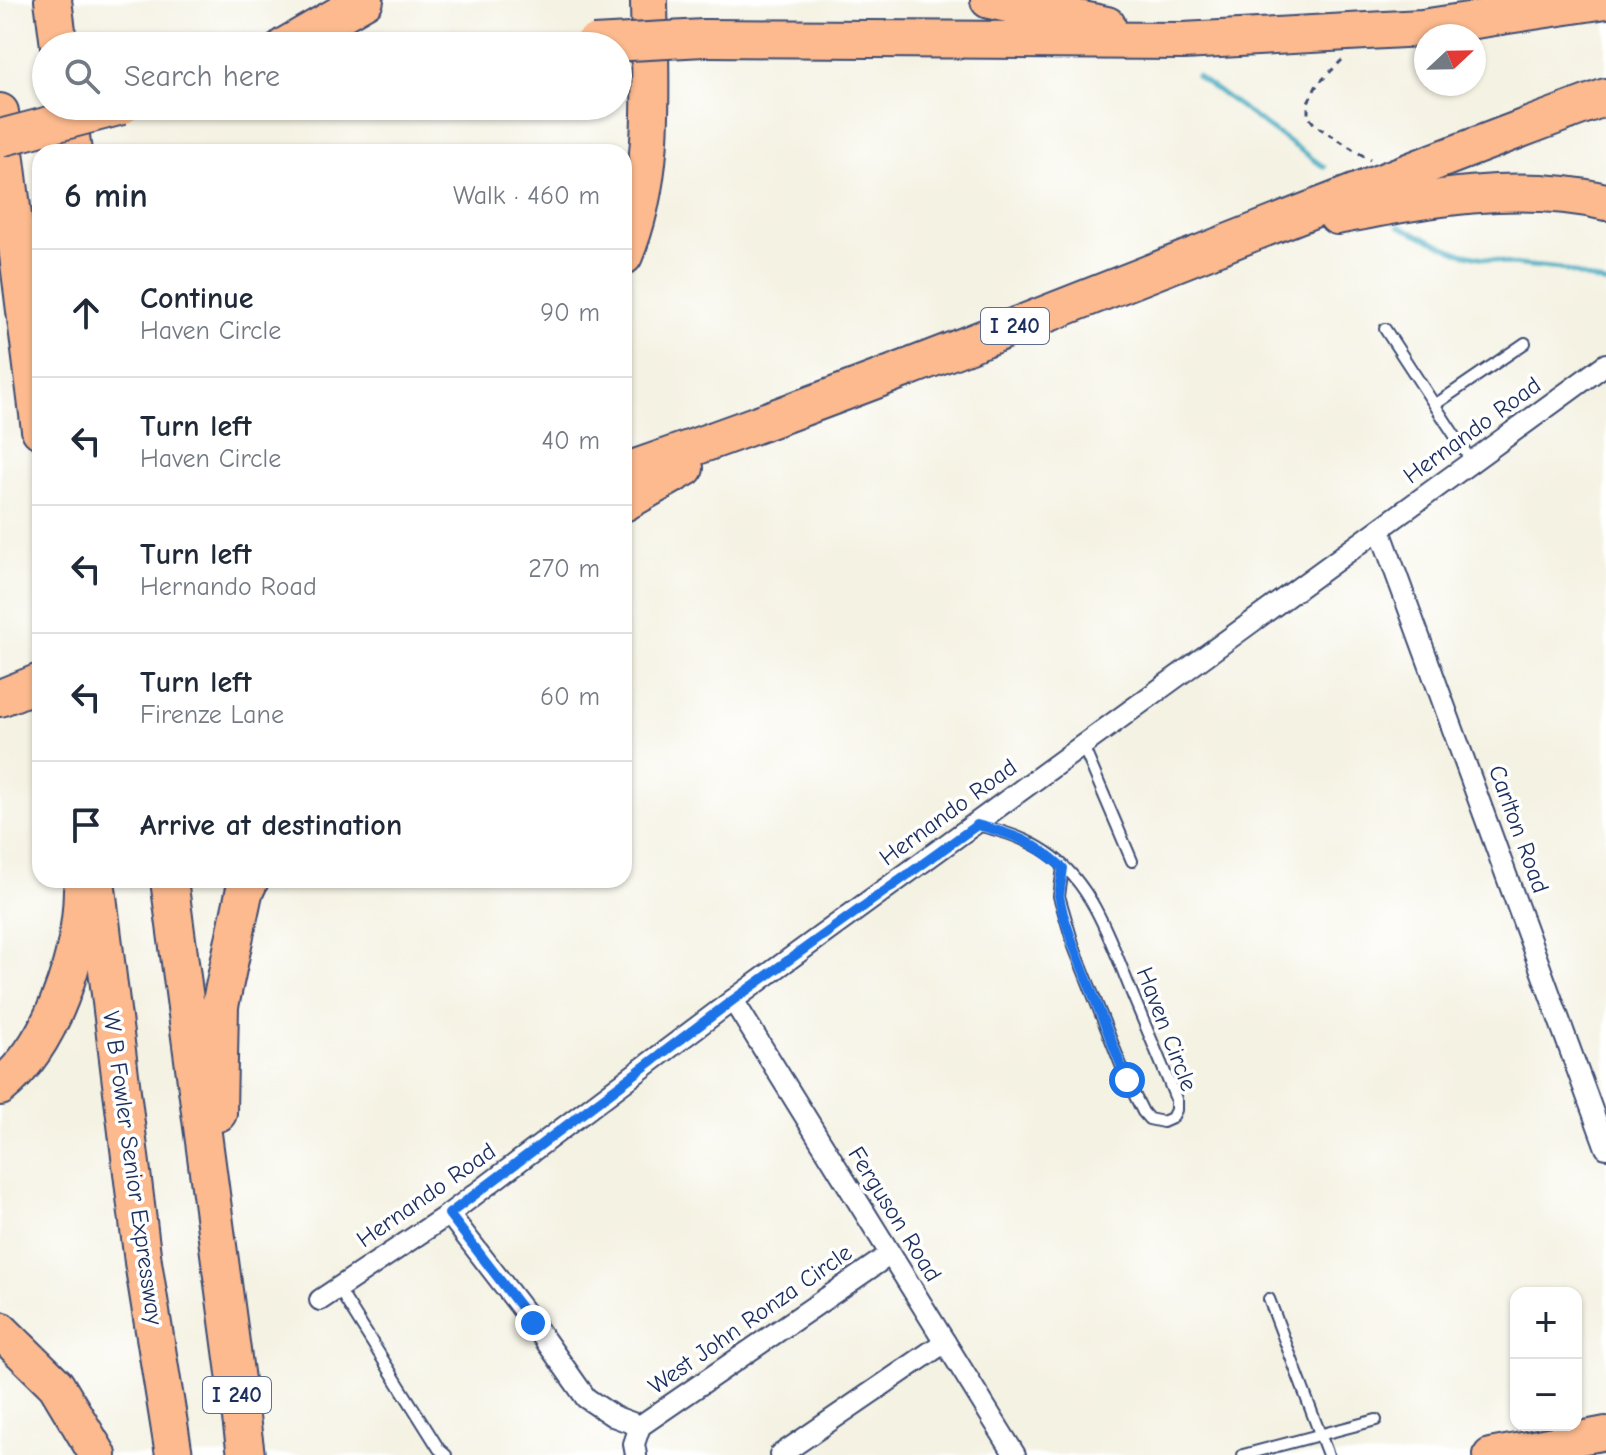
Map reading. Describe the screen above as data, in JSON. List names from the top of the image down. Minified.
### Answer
{"streets":{"highway":["I 240","W B Fowler Senior Expressway"],"street":["Hernando Road","Carlton Road","Ferguson Road","West John Ronza Circle"],"lane":["Haven Circle"]},"crossings":[["Hernando Road","Carlton Road"],["Hernando Road","Haven Circle"],["Hernando Road","Ferguson Road"],["Ferguson Road","West John Ronza Circle"]],"north":"right","page":{"search":"Search here","heading":["6 min","Walk · 460 m"],"list":[["Continue","Haven Circle","90 m"],["Turn left","Haven Circle","40 m"],["Turn left","Hernando Road","270 m"],["Turn left","Firenze Lane","60 m"],"Arrive at destination"],"map_buttons":["+","−"]}}
